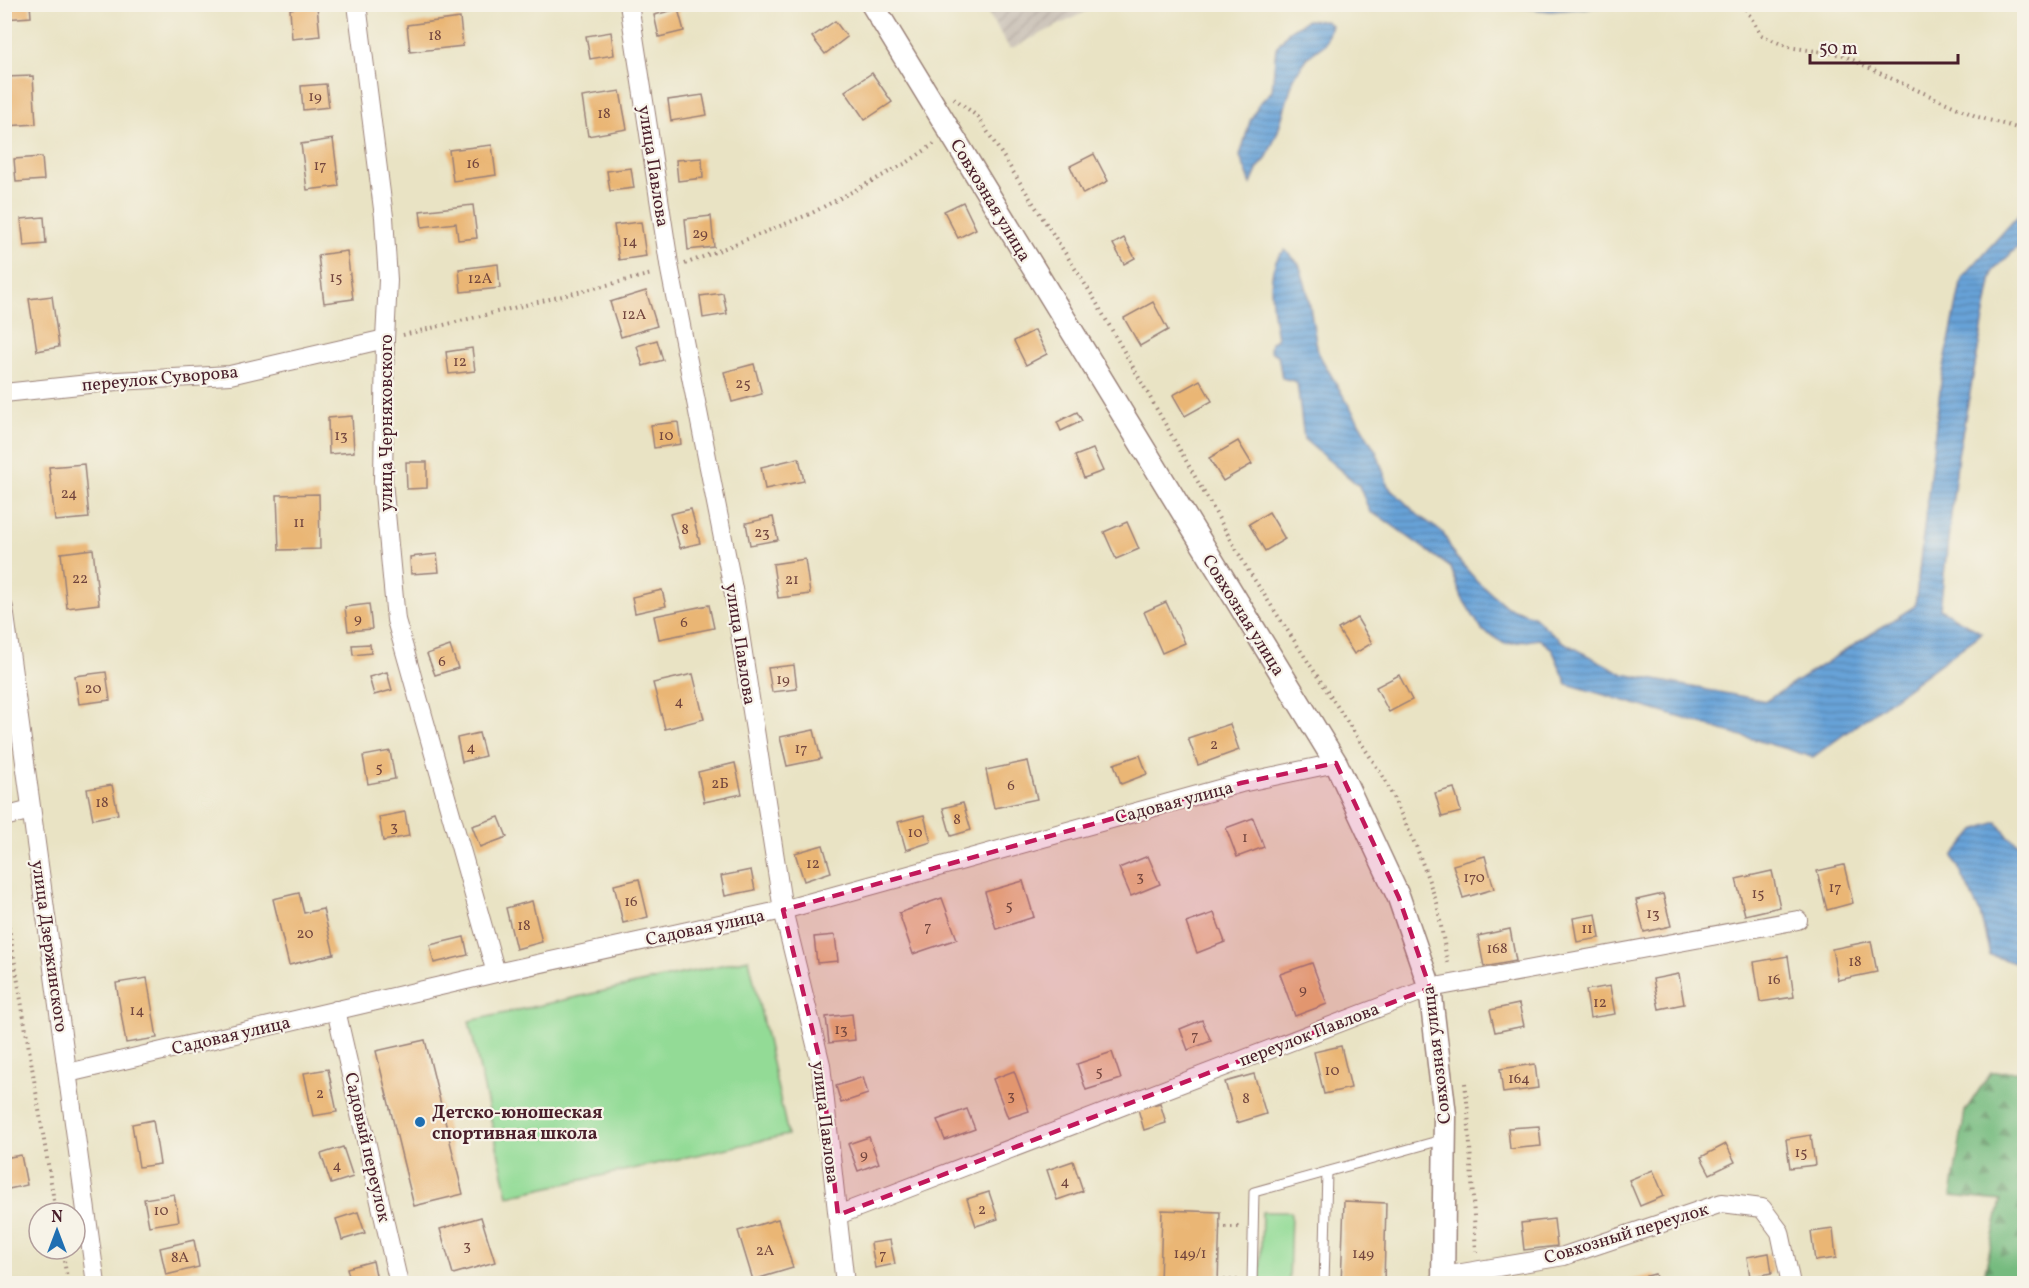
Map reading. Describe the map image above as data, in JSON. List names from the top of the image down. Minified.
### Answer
{"streets":{"street":["улица Павлова","Совхозная улица","переулок Суворова","улица Черняховского","Садовая улица","улица Дзержинского","переулок Павлова","Садовый переулок","Совхозный переулок"]},"crossings":[["улица Павлова","Садовая улица"],["улица Павлова","переулок Павлова"],["Совхозная улица","Садовая улица"],["Совхозная улица","переулок Павлова"],["Совхозная улица","Совхозный переулок"],["переулок Суворова","улица Черняховского"],["улица Черняховского","Садовая улица"],["Садовая улица","улица Дзержинского"],["Садовая улица","Садовый переулок"]],"places":["Детско-юношеская спортивная школа"],"house_numbers":["18","19","18","16","17","29","14","15","12А","12А","12","25","13","10","24","11","8","23","22","21","9","6","6","19","20","4","2","4","17","5","2Б","6","18","8","3","10","1","12","3","170","17","15","16","5","13","18","7","11","20","168","18","16","9","12","14","13","7","10","5","164","2","3","8","15","9","4","4","2","10","3","2А","149/1","149","7","8А"],"scale_bar":"50 m","north":"top"}
